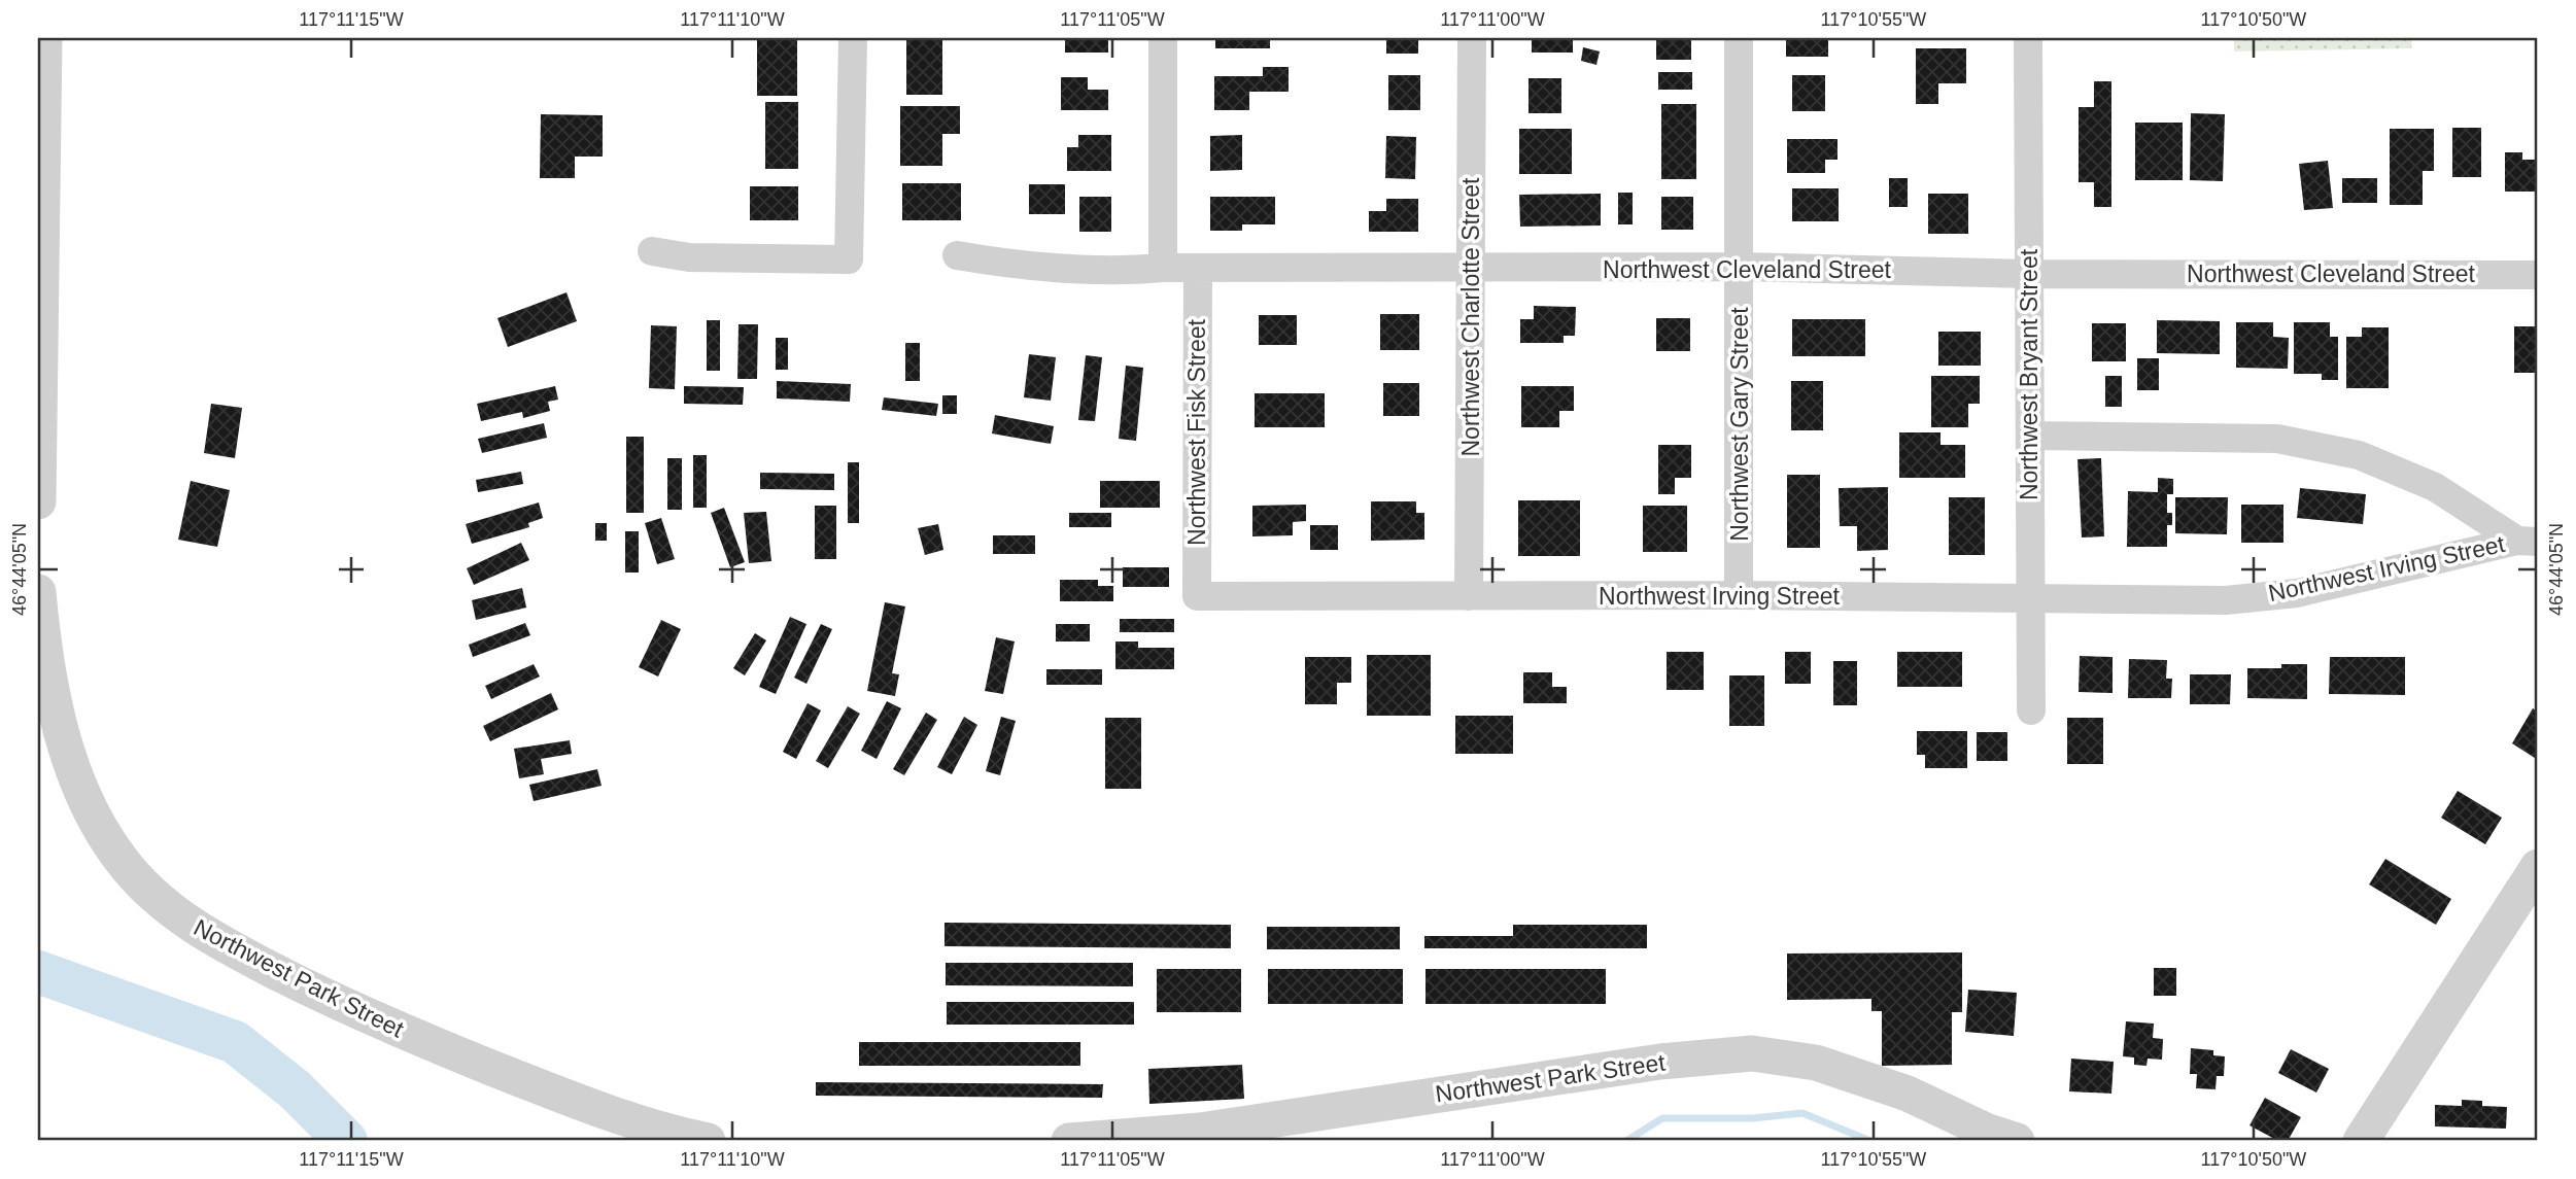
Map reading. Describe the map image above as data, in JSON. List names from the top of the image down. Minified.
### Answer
{"streets":{"street":["Northwest Cleveland Street","Northwest Charlotte Street","Northwest Bryant Street","Northwest Gary Street","Northwest Fisk Street","Northwest Irving Street","Northwest Park Street"]},"crossings":[["Northwest Cleveland Street","Northwest Charlotte Street"],["Northwest Cleveland Street","Northwest Bryant Street"],["Northwest Cleveland Street","Northwest Gary Street"],["Northwest Cleveland Street","Northwest Fisk Street"],["Northwest Charlotte Street","Northwest Irving Street"],["Northwest Bryant Street","Northwest Irving Street"],["Northwest Gary Street","Northwest Irving Street"],["Northwest Fisk Street","Northwest Irving Street"]],"coordinates":["117°11'15\"W","117°11'10\"W","117°11'05\"W","117°11'00\"W","117°10'55\"W","117°10'50\"W","46°44'05\"N"]}
